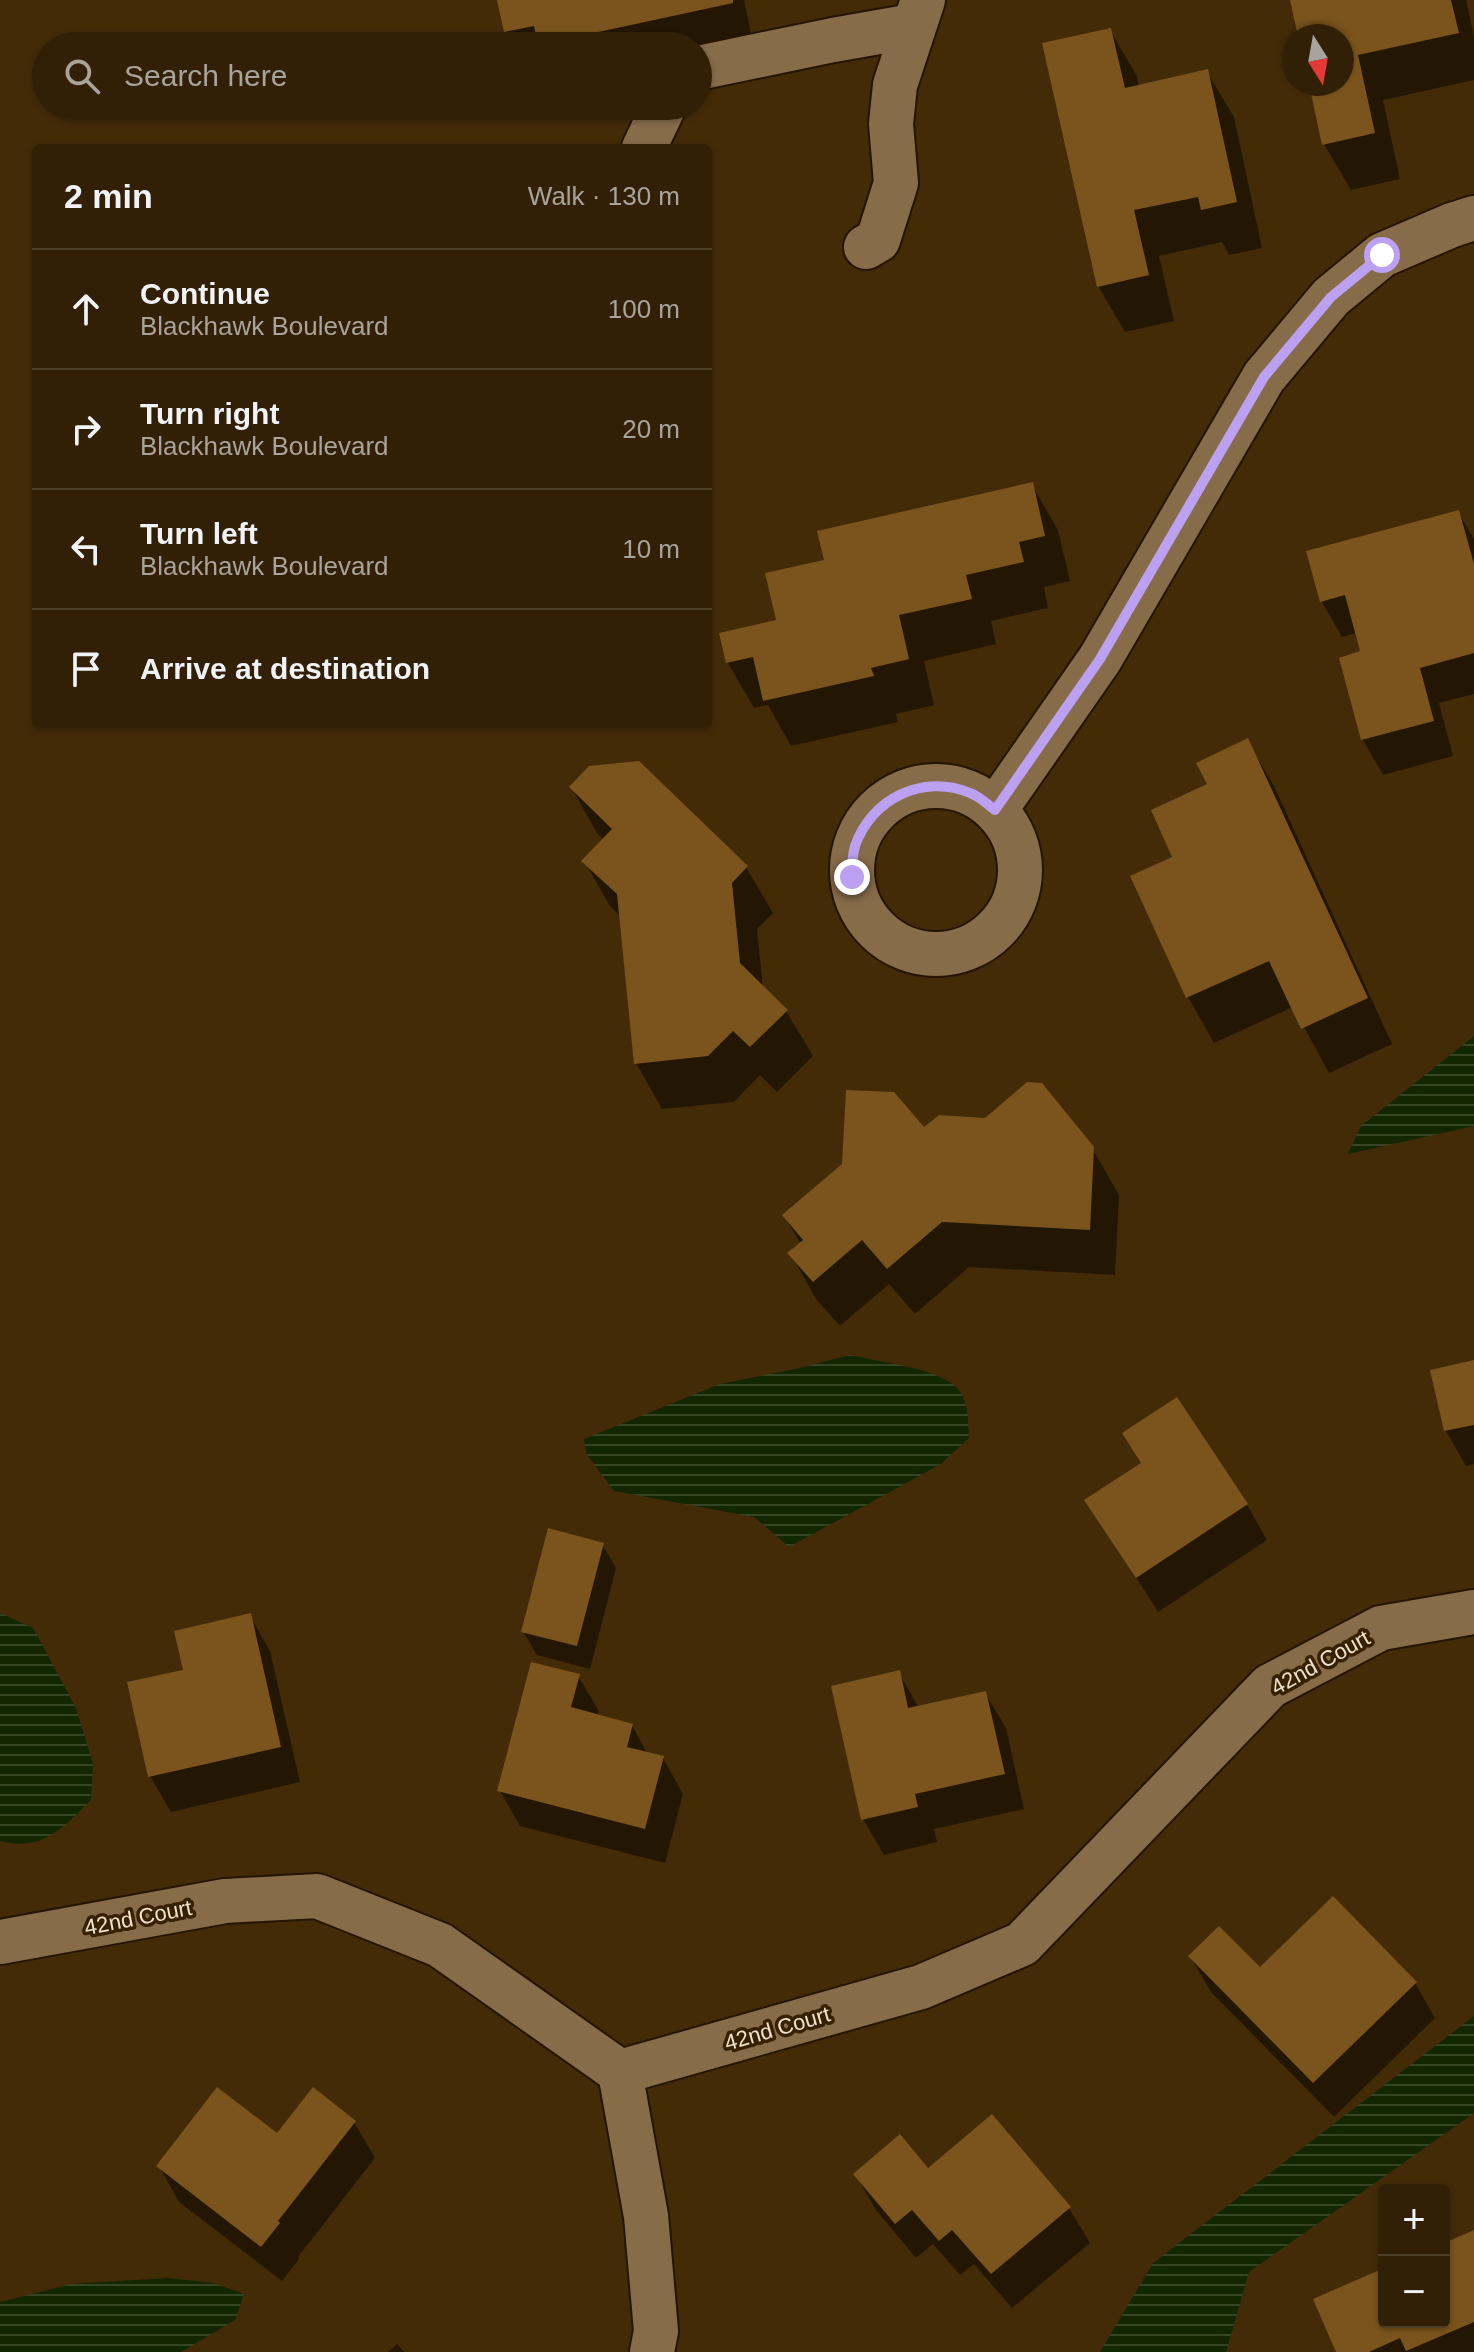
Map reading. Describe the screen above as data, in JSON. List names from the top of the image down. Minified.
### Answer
{"streets":{"street":["42nd Court"]},"north":"bottom","page":{"search":"Search here","heading":["2 min","Walk · 130 m"],"list":[["Continue","Blackhawk Boulevard","100 m"],["Turn right","Blackhawk Boulevard","20 m"],["Turn left","Blackhawk Boulevard","10 m"],"Arrive at destination"],"map_buttons":["+","−"]}}
